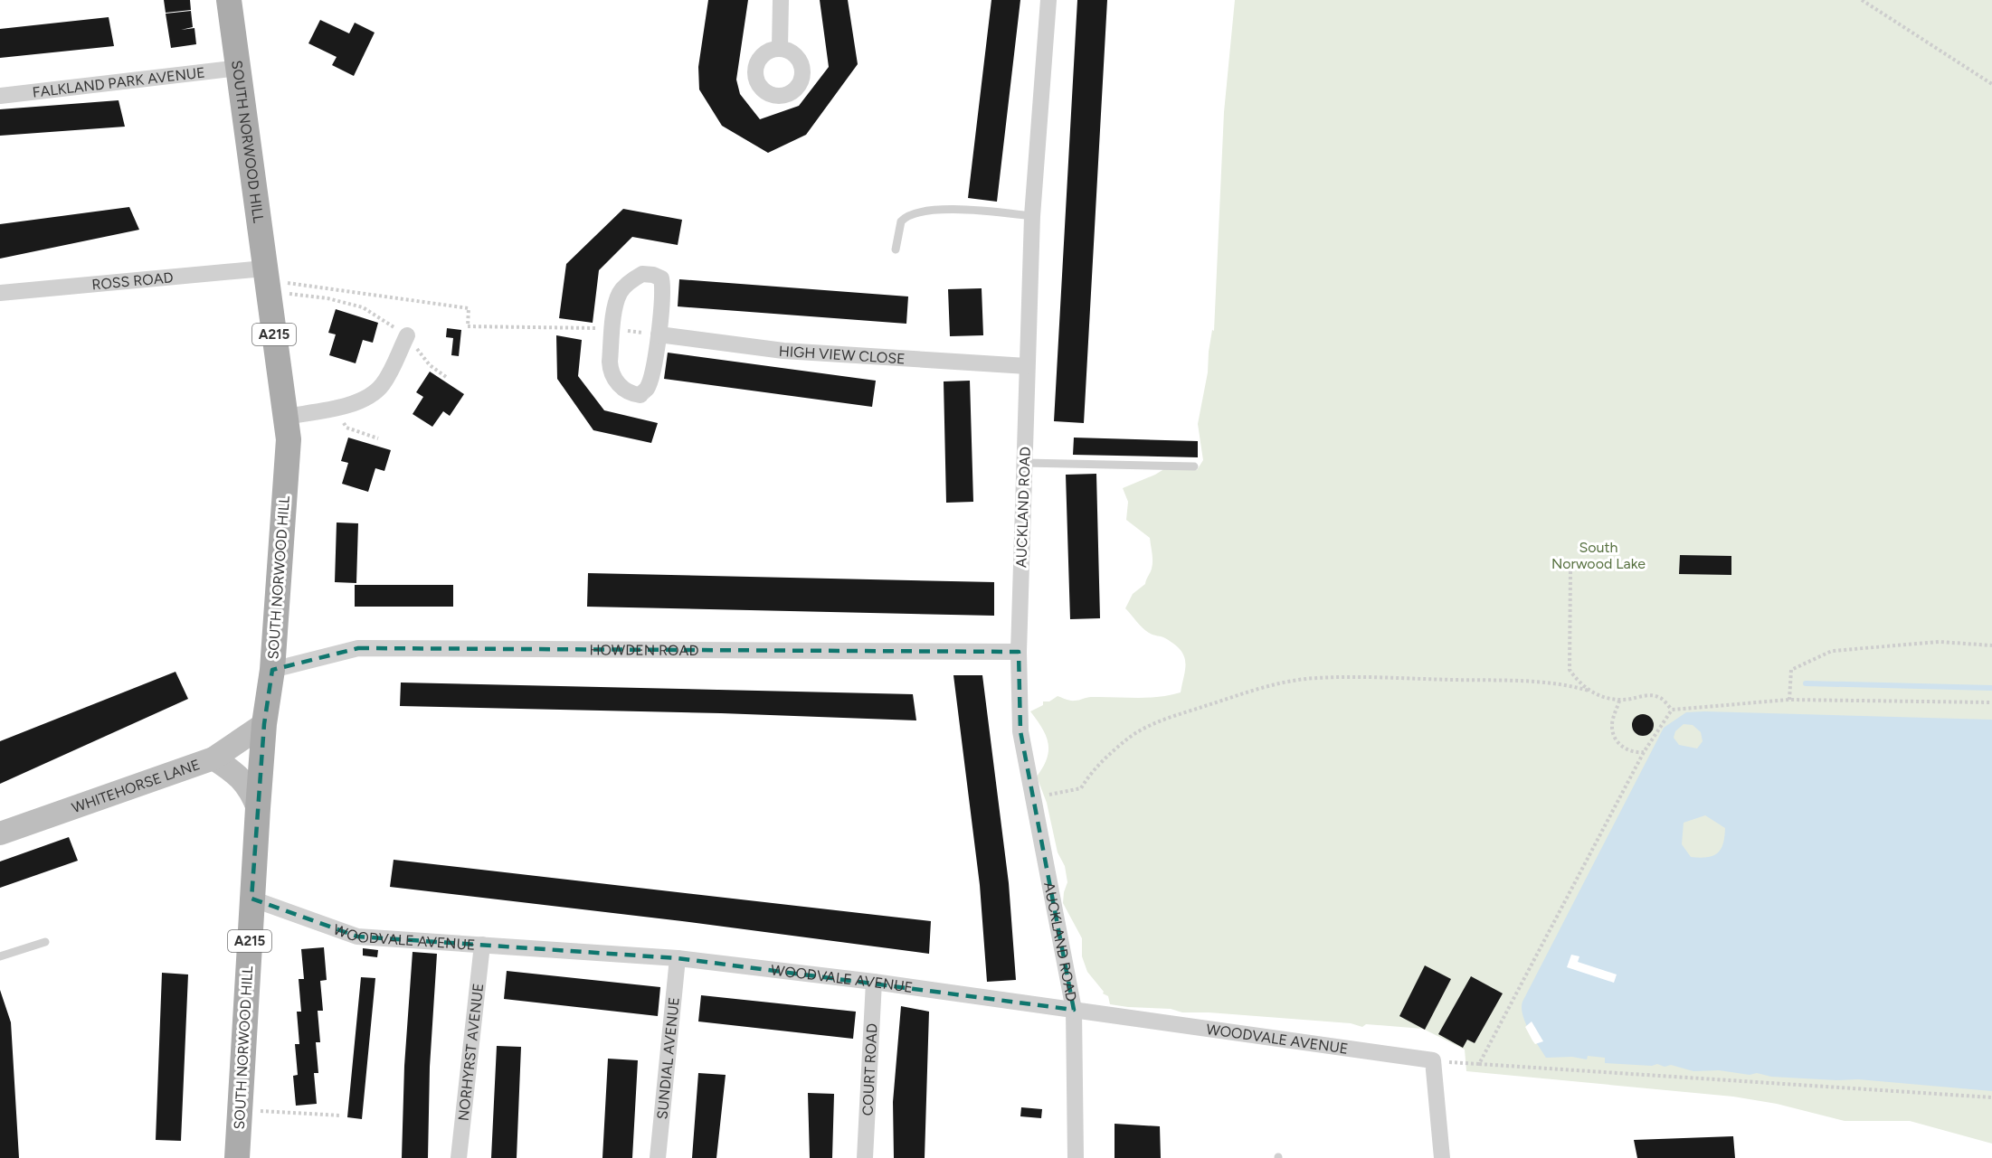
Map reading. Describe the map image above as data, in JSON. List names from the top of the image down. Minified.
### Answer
{"streets":{"main road":["SOUTH NORWOOD HILL","A215","WHITEHORSE LANE"],"street":["FALKLAND PARK AVENUE","ROSS ROAD","HIGH VIEW CLOSE","AUCKLAND ROAD","HOWDEN ROAD","WOODVALE AVENUE","NORHYRST AVENUE","SUNDIAL AVENUE","COURT ROAD"]},"crossings":[["FALKLAND PARK AVENUE","SOUTH NORWOOD HILL"],["SOUTH NORWOOD HILL","ROSS ROAD"],["SOUTH NORWOOD HILL","HOWDEN ROAD"],["SOUTH NORWOOD HILL","WHITEHORSE LANE"],["SOUTH NORWOOD HILL","WOODVALE AVENUE"],["HIGH VIEW CLOSE","AUCKLAND ROAD"],["AUCKLAND ROAD","HOWDEN ROAD"],["AUCKLAND ROAD","WOODVALE AVENUE"],["WOODVALE AVENUE","NORHYRST AVENUE"],["WOODVALE AVENUE","SUNDIAL AVENUE"],["WOODVALE AVENUE","COURT ROAD"]],"parks":["South Norwood Lake"]}
